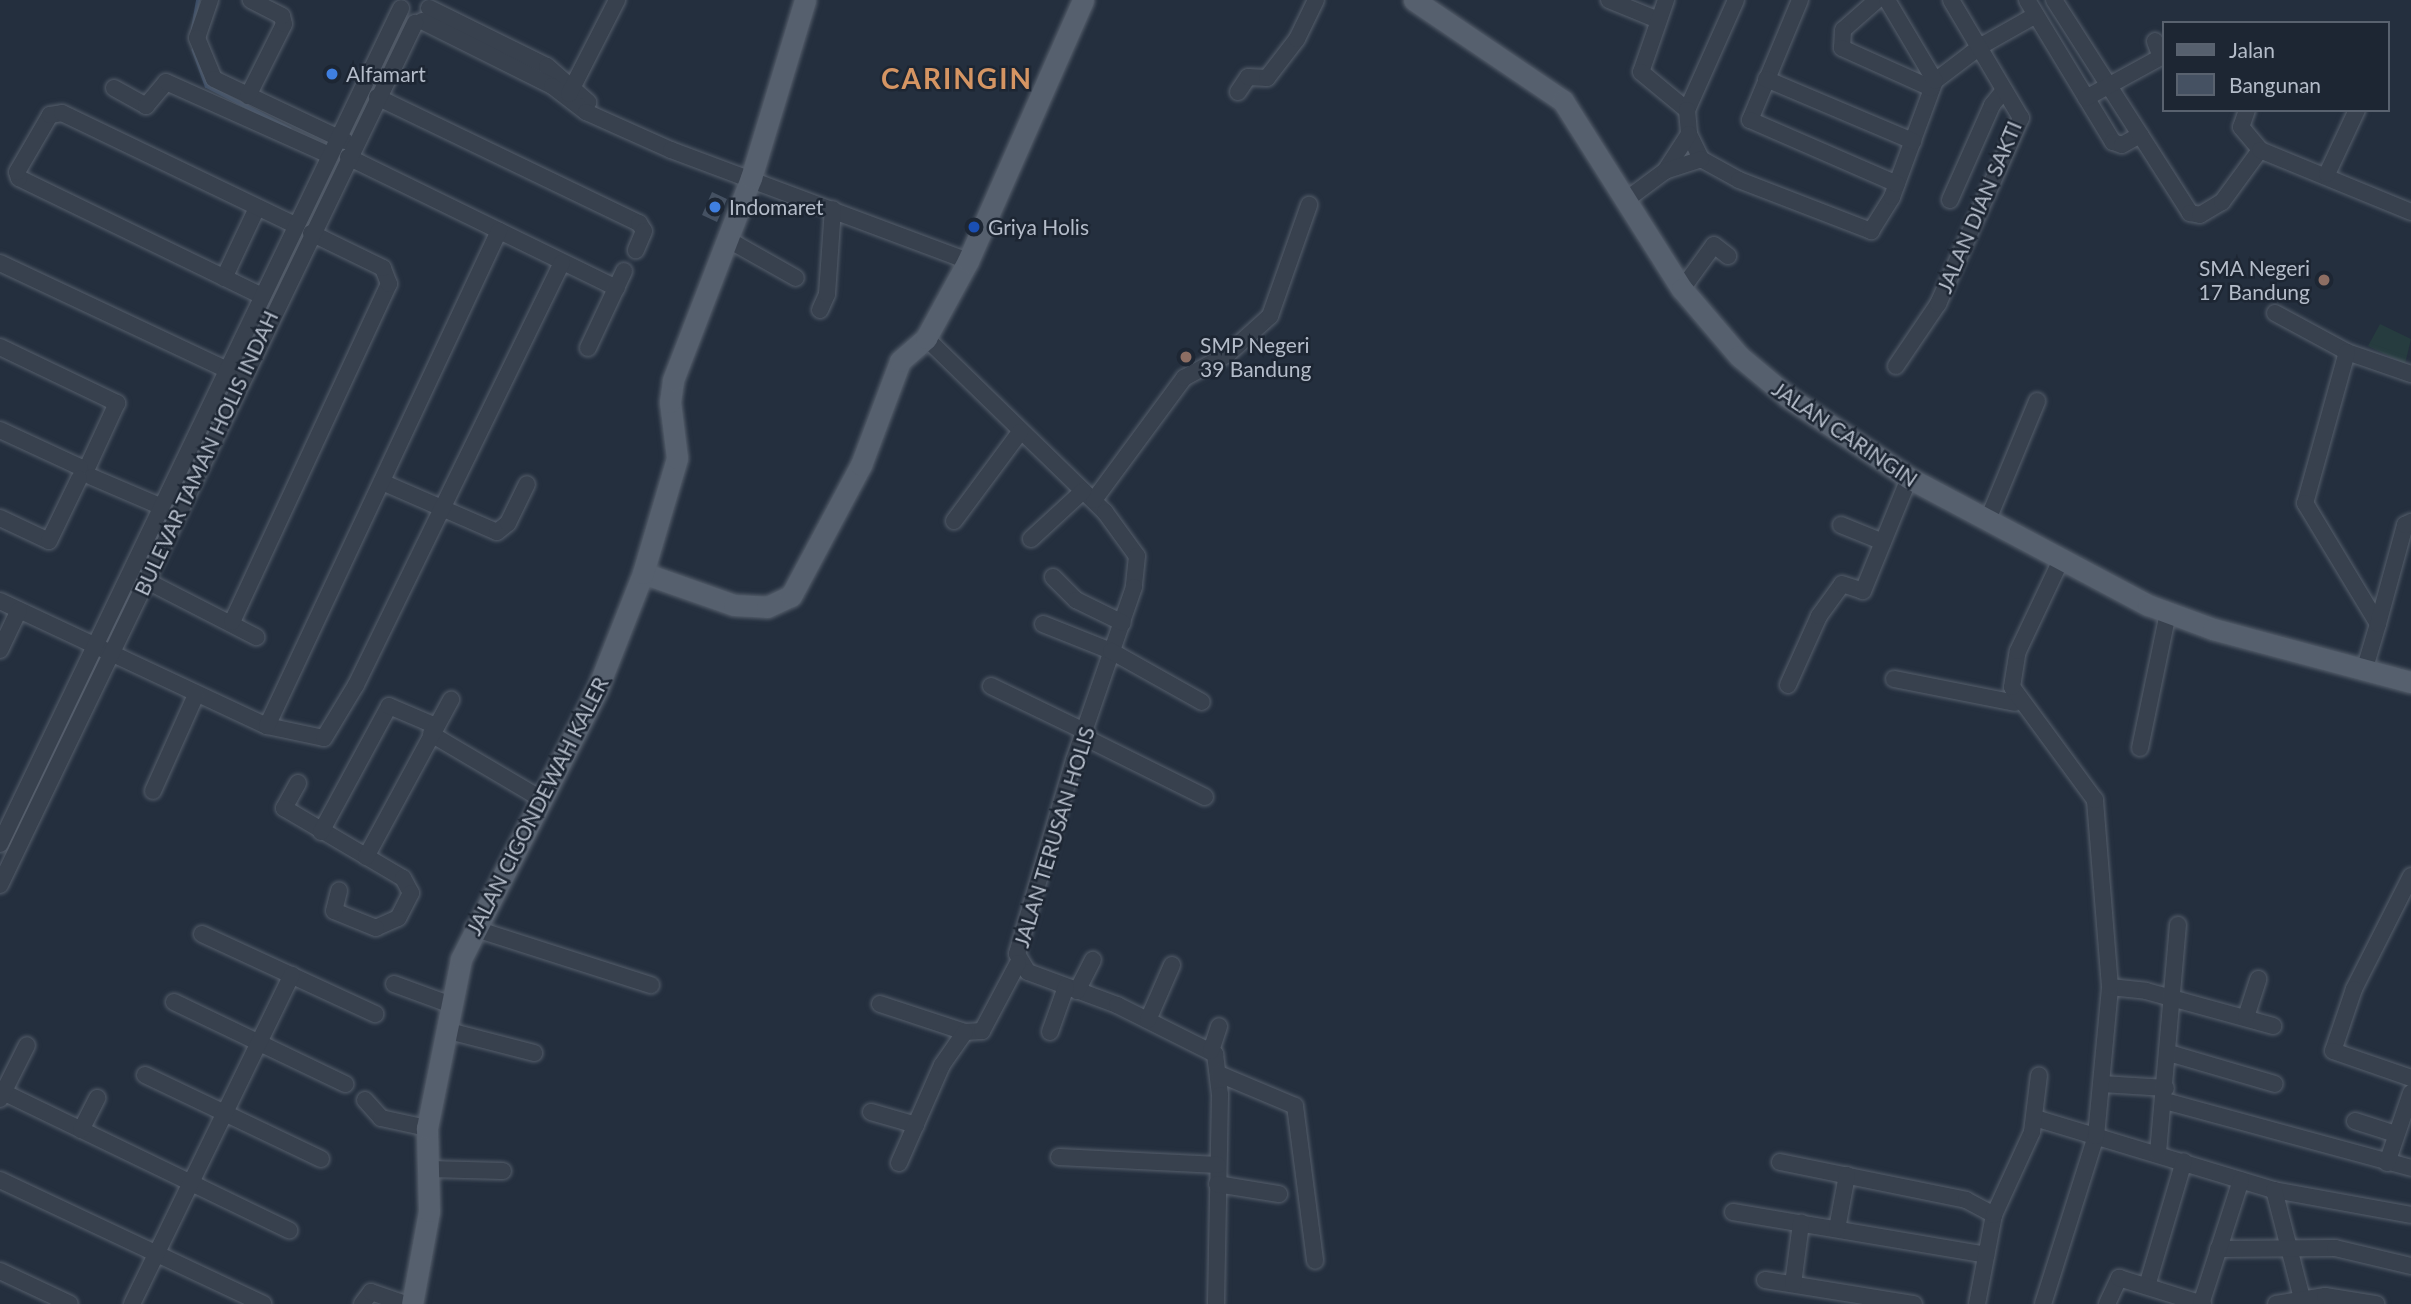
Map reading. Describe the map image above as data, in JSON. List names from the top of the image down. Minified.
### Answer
{"streets":{"main road":["JALAN CARINGIN","JALAN CIGONDEWAH KALER"],"street":["JALAN DIAN SAKTI","BULEVAR TAMAN HOLIS INDAH","JALAN TERUSAN HOLIS"]},"districts":["CARINGIN"],"places":["Alfamart","Indomaret","Griya Holis","SMA Negeri 17 Bandung","SMP Negeri 39 Bandung"],"legend":["Jalan","Bangunan"]}
